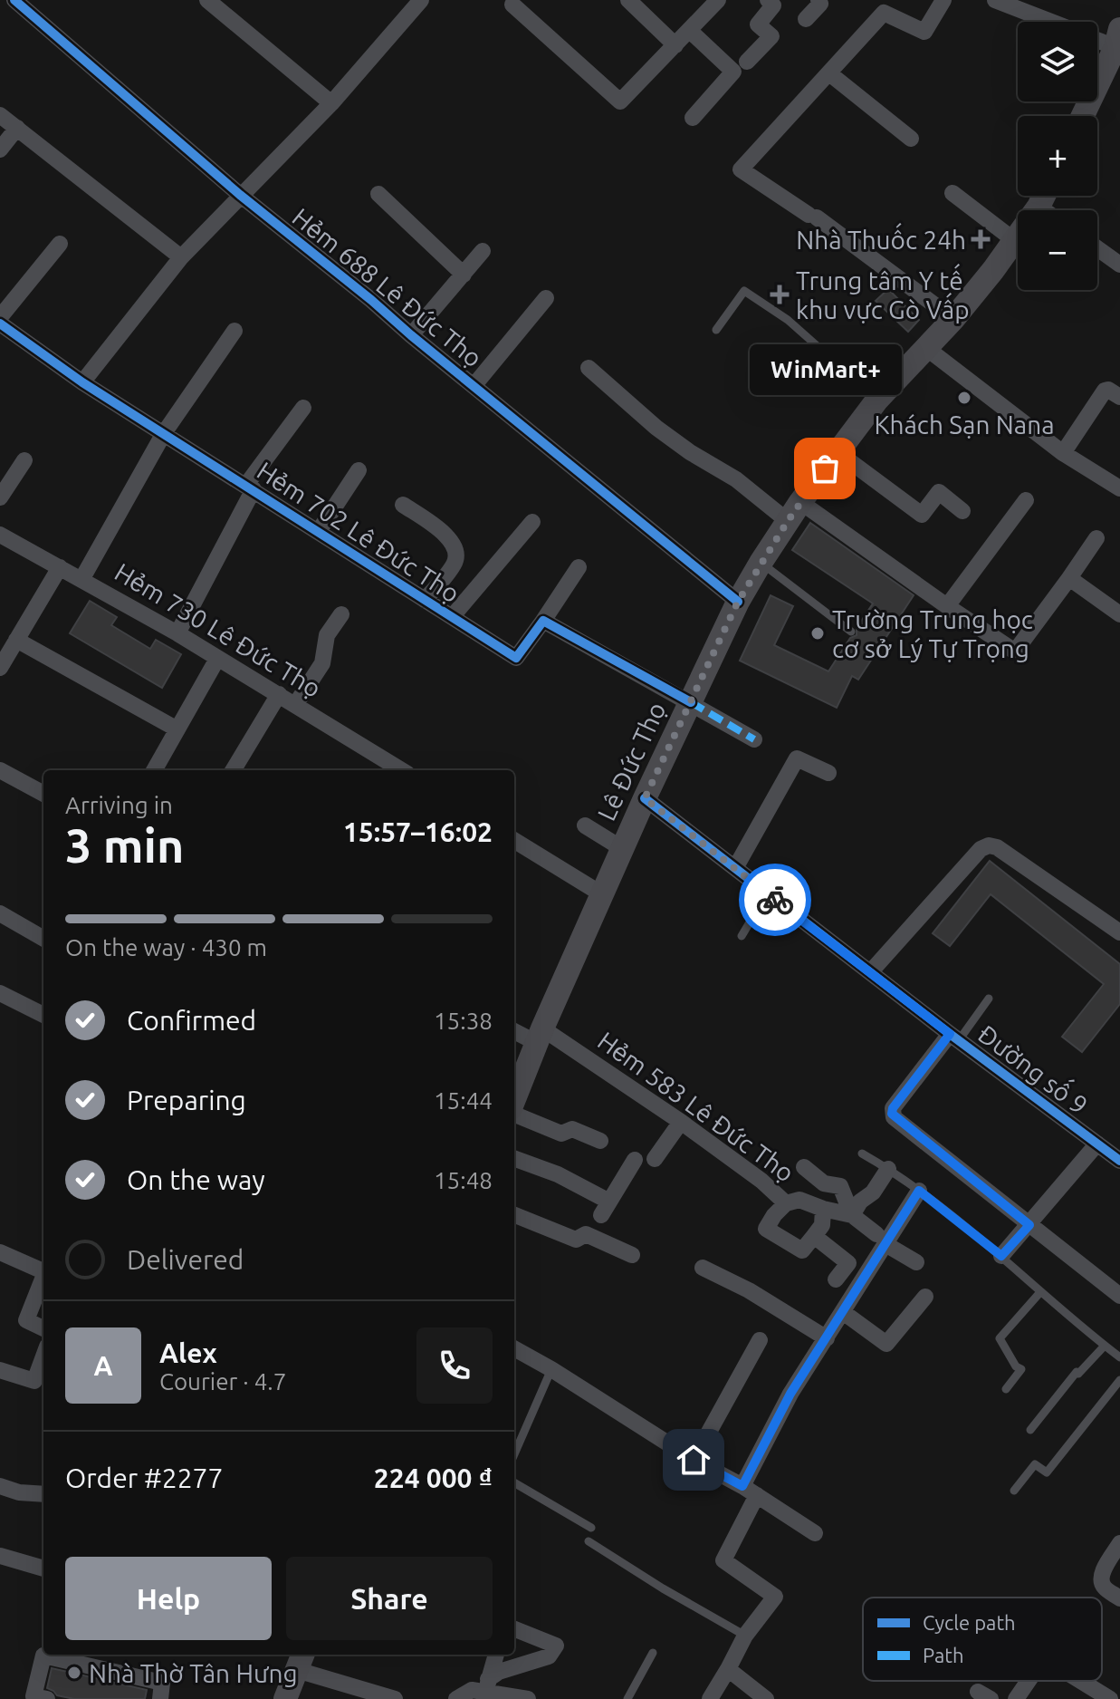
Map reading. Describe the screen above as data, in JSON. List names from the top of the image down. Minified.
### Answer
{"streets":{"main road":["Lê Đức Thọ"],"street":["Hẻm 688 Lê Đức Thọ","Hẻm 702 Lê Đức Thọ","Hẻm 730 Lê Đức Thọ","Đường số 9","Hẻm 583 Lê Đức Thọ"]},"crossings":[["Hẻm 688 Lê Đức Thọ","Lê Đức Thọ"],["Lê Đức Thọ","Đường số 9"],["Lê Đức Thọ","Hẻm 583 Lê Đức Thọ"]],"places":{"health":["Nhà Thuốc 24h","Trung tâm Y tế khu vực Gò Vấp"],"other":["Khách Sạn Nana","WinMart+","Trường Trung học cơ sở Lý Tự Trọng","Nhà Thờ Tân Hưng"]},"legend":["Cycle path","Path"],"page":{"map_buttons":["+","−"],"bubble":"WinMart+","heading":["3 min","Arriving in","15:57–16:02"],"panel":["Alex","Courier · 4.7","Order #2277","224 000 ₫"],"bar":"On the way · 430 m","list":[["Confirmed","15:38"],["Preparing","15:44"],["On the way","15:48"],"Delivered"],"round":"A","buttons":["Help","Share"]}}
